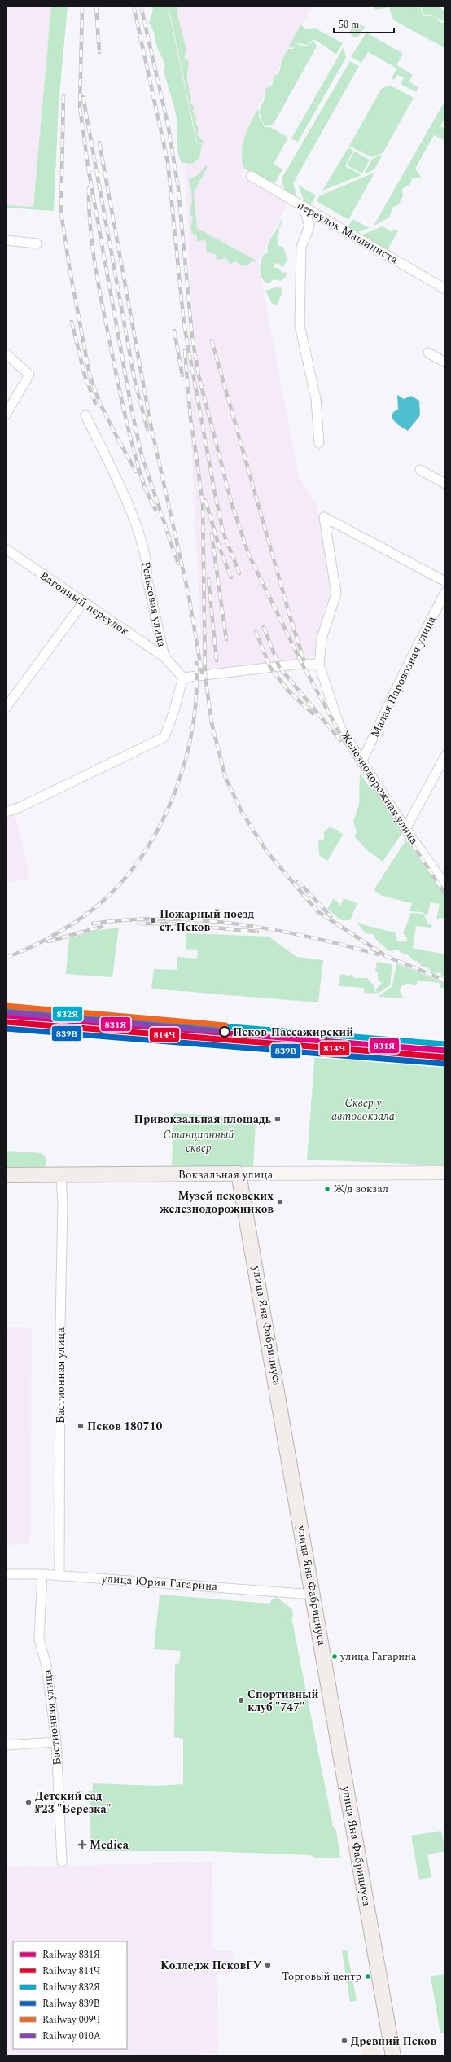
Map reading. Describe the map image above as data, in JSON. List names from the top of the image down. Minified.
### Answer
{"streets":{"main road":["Вокзальная улица","улица Яна Фабрициуса"],"street":["переулок Машиниста","Вагонный переулок","Рельсовая улица","Малая Паровозная улица","Железнодорожная улица","Бастионная улица","улица Юрия Гагарина"]},"crossings":[["Вагонный переулок","Рельсовая улица"],["Малая Паровозная улица","Железнодорожная улица"],["Вокзальная улица","улица Яна Фабрициуса"],["Вокзальная улица","Бастионная улица"],["улица Яна Фабрициуса","улица Юрия Гагарина"],["Бастионная улица","улица Юрия Гагарина"]],"parks":["Сквер у автовокзала","Станционный сквер"],"places":{"other":["Пожарный поезд ст. Псков","Псков-Пассажирский","Привокзальная площадь","Ж/д вокзал","Музей псковских железнодорожников","Псков 180710","улица Гагарина","Спортивный клуб \"747\"","Детский сад №23 \"Березка\"","Колледж ПсковГУ","Торговый центр","Древний Псков"],"health":["Medica"]},"lines":["rail line 009Ч","rail line 832Я","rail line 010А","rail line 831Я","rail line 814Ч","rail line 839В"],"legend":["Railway 831Я","Railway 814Ч","Railway 832Я","Railway 839В","Railway 009Ч","Railway 010А"],"scale_bar":"50 m"}
